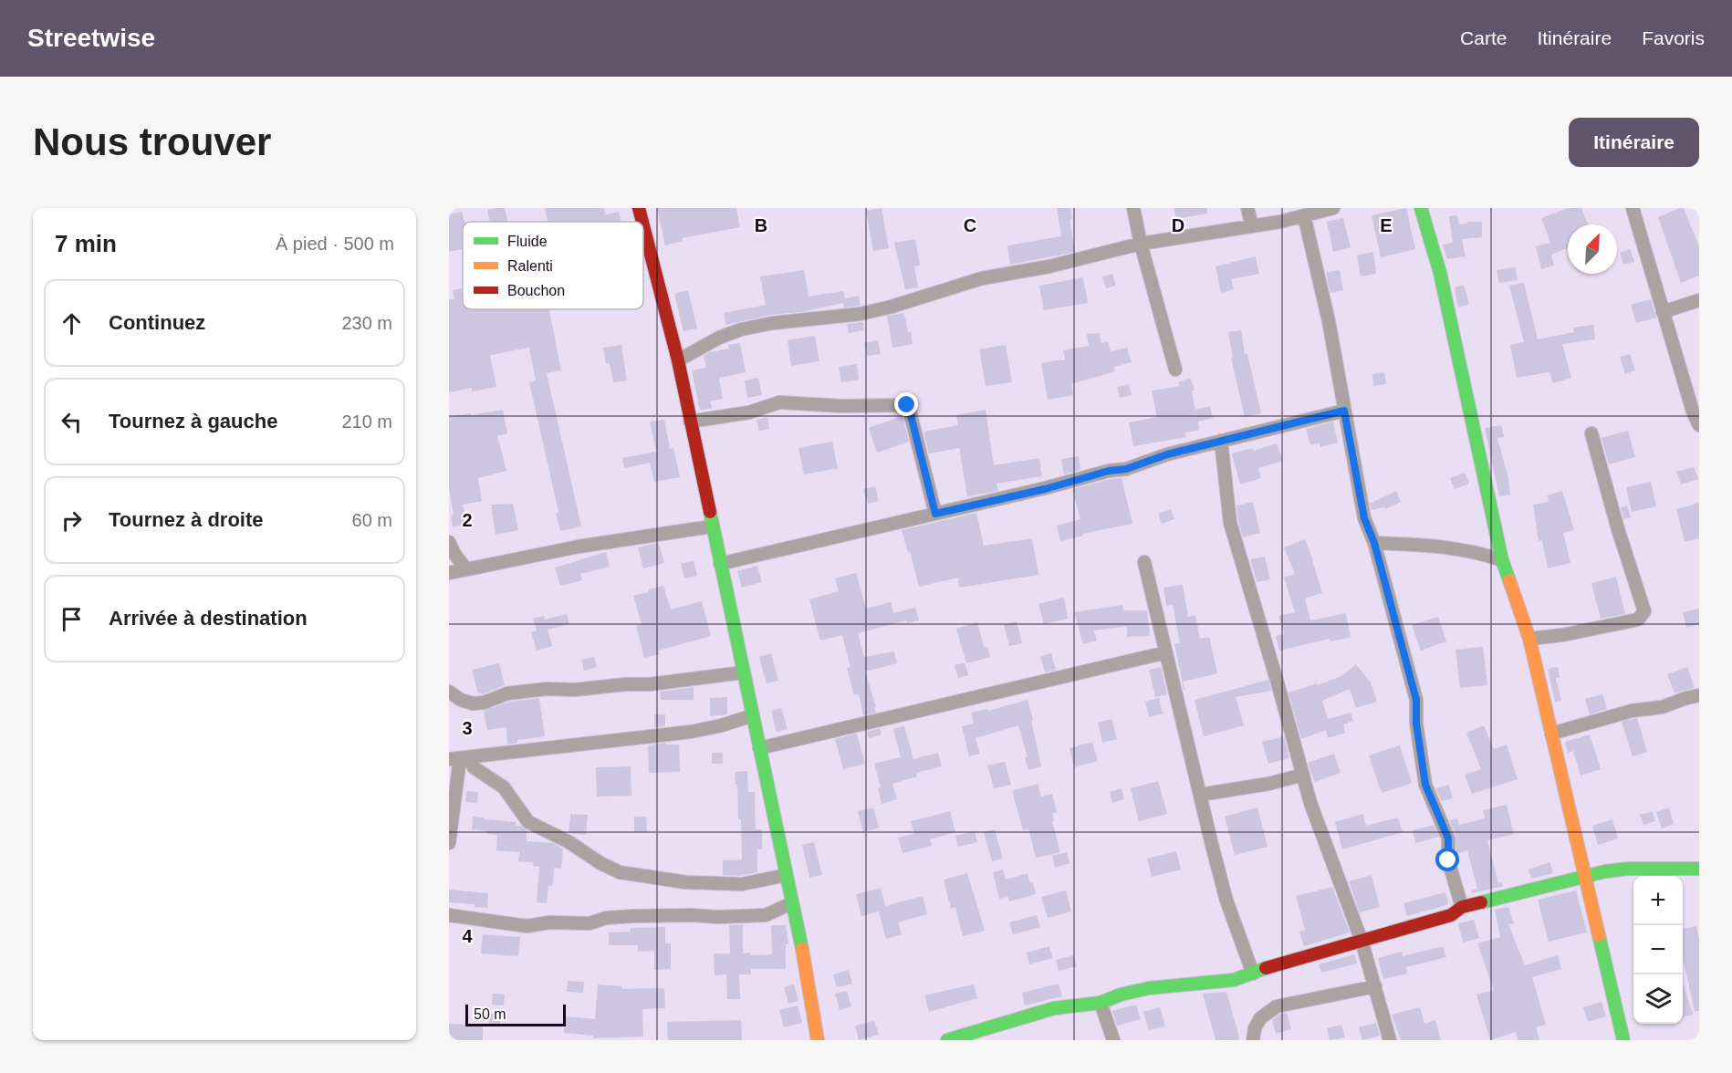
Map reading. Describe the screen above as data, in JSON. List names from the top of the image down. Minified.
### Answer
{"legend":["Fluide","Ralenti","Bouchon"],"scale_bar":"50 m","north":"top right","page":{"header":"Streetwise","nav":["Carte","Itinéraire","Favoris"],"buttons":"Itinéraire","title":"Nous trouver","heading":["7 min","À pied · 500 m"],"list":[["Continuez","230 m"],["Tournez à gauche","210 m"],["Tournez à droite","60 m"],"Arrivée à destination"],"map_buttons":["+","−"],"scale":"50 m"},"grid":{"columns":["B","C","D","E"],"rows":["2","3","4"]}}
